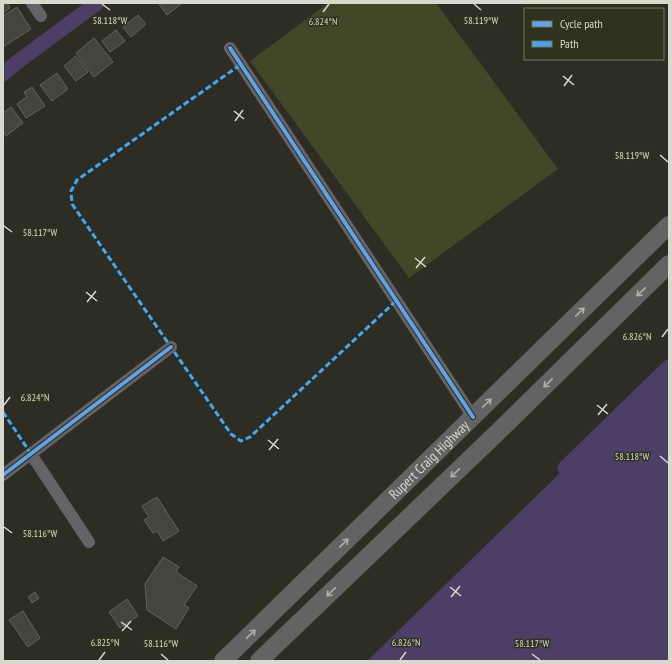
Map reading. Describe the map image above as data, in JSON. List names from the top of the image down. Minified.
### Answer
{"streets":{"main road":["Rupert Craig Highway"]},"legend":["Cycle path","Path"],"coordinates":["58.118°W","58.119°W","6.824°N","58.117°W","6.826°N","58.116°W","6.825°N"]}
